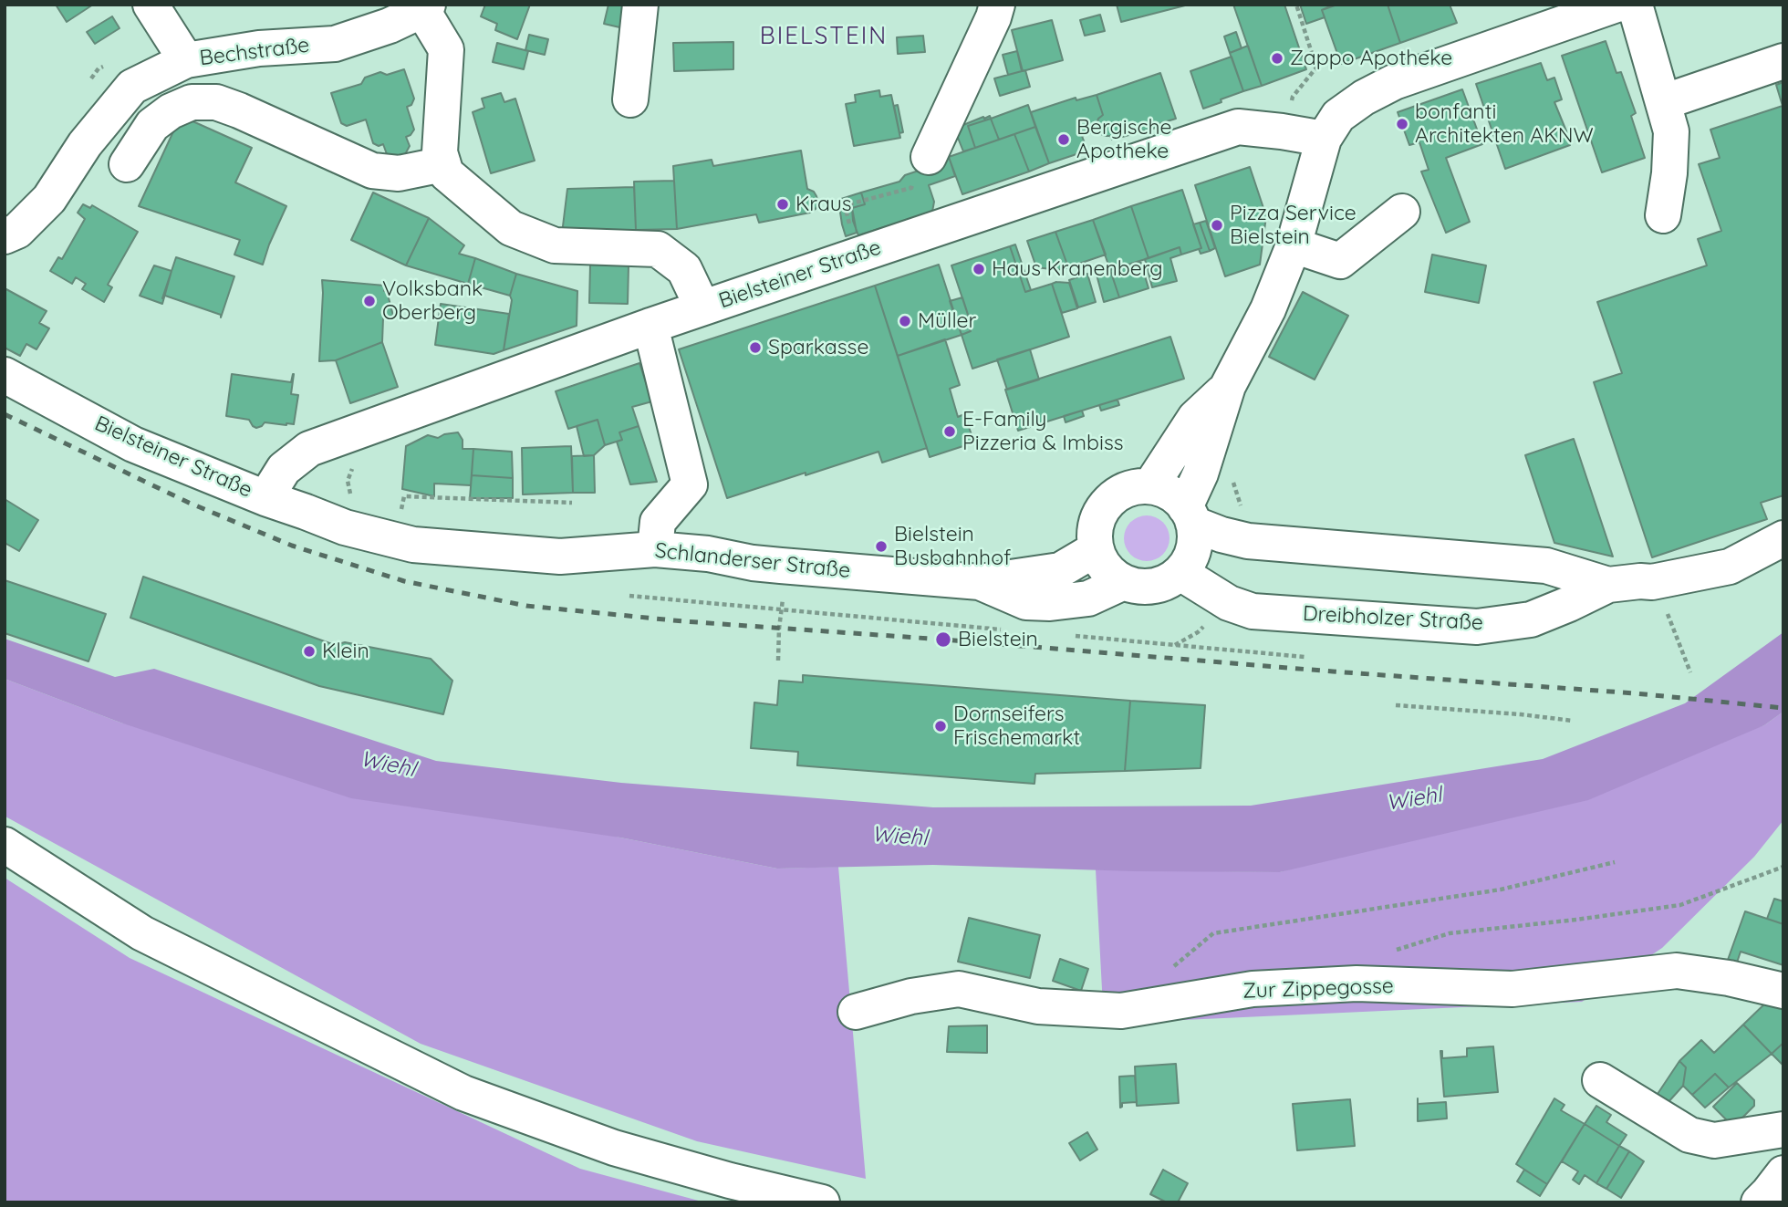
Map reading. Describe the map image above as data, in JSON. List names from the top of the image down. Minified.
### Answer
{"streets":{"street":["Bechstraße","Bielsteiner Straße","Schlanderser Straße","Dreibholzer Straße","Zur Zippegosse"]},"crossings":[["Bielsteiner Straße","Schlanderser Straße"],["Schlanderser Straße","Dreibholzer Straße"]],"districts":["BIELSTEIN"],"water":["Wiehl"],"places":["Zappo Apotheke","bonfanti Architekten AKNW","Bergische Apotheke","Kraus","Pizza Service Bielstein","Haus Kranenberg","Volksbank Oberberg","Müller","Sparkasse","E-Family Pizzeria & Imbiss","Bielstein Busbahnhof","Bielstein","Klein","Dornseifers Frischemarkt"]}
